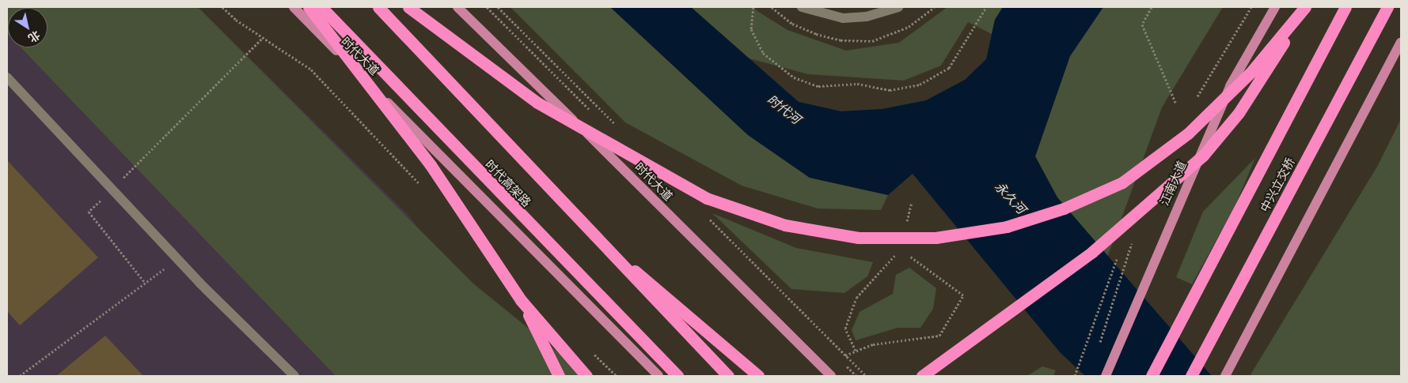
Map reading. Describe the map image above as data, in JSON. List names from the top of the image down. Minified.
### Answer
{"streets":{"highway":["时代高架路","中兴立交桥"],"main road":["时代大道","江南大道"]},"water":["时代河","永久河"],"north":"bottom right"}
